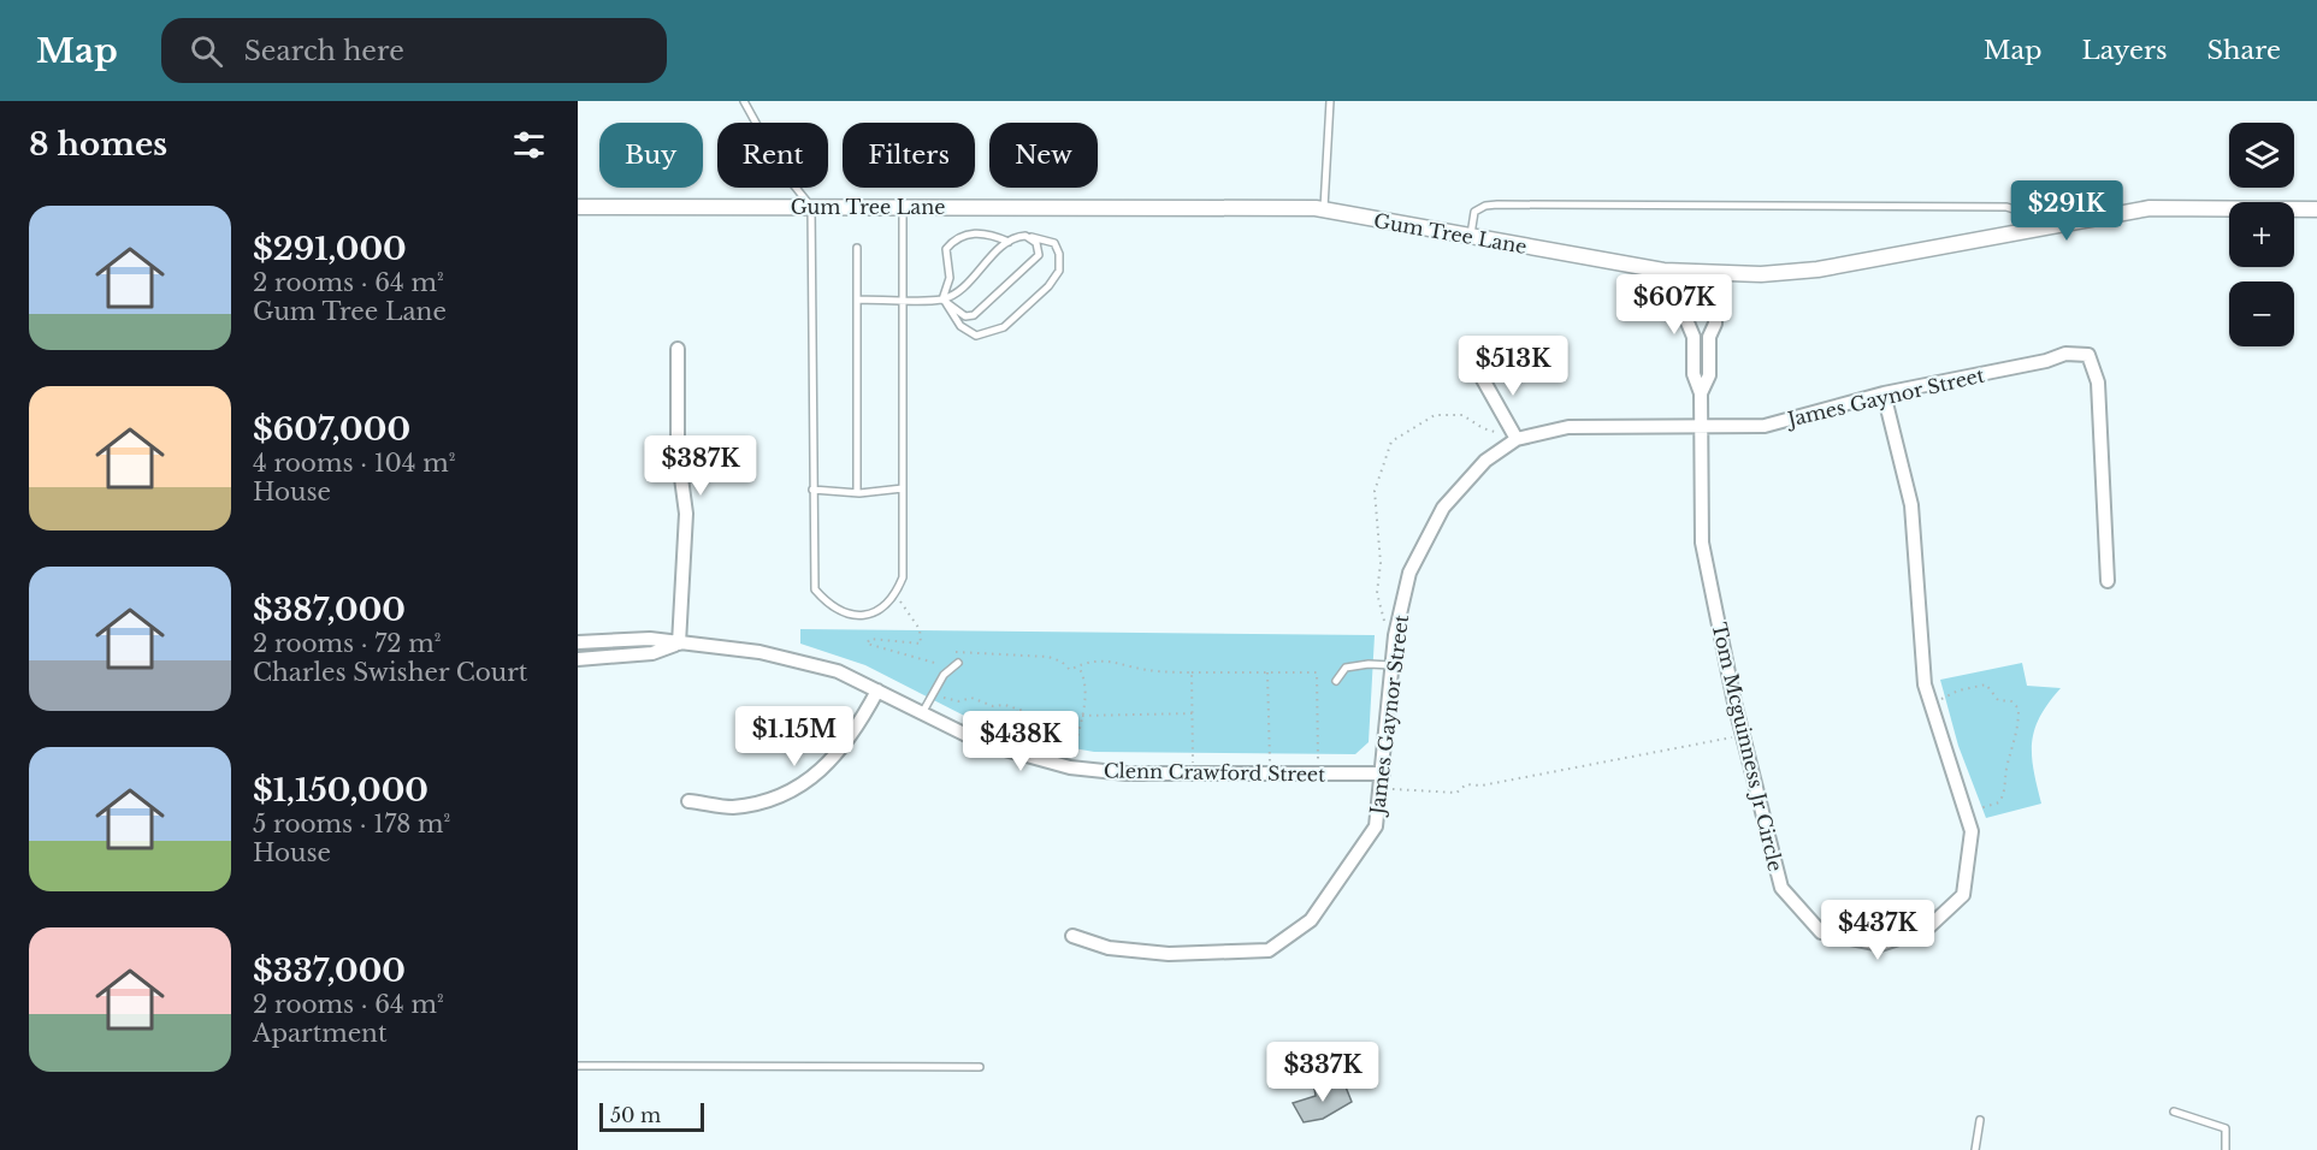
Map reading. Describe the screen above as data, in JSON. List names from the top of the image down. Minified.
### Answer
{"streets":{"street":["Gum Tree Lane","James Gaynor Street","Tom Mcguinness Jr Circle","Clenn Crawford Street"]},"crossings":[["Gum Tree Lane","Tom Mcguinness Jr Circle"],["James Gaynor Street","Tom Mcguinness Jr Circle"],["James Gaynor Street","Clenn Crawford Street"]],"scale_bar":"50 m","page":{"header":"Map","search":"Search here","nav":["Map","Layers","Share"],"heading":"8 homes","map_buttons":["+","−"],"chip":["Buy","Rent","Filters","New"],"price":["$291K","$607K","$513K","$387K","$1.15M","$438K","$437K","$337K"],"list":[{"name":"$291,000","note":"2 rooms · 64 m² · Gum Tree Lane"},{"name":"$607,000","note":"4 rooms · 104 m² · House"},{"name":"$387,000","note":"2 rooms · 72 m² · Charles Swisher Court"},{"name":"$1,150,000","note":"5 rooms · 178 m² · House"},{"name":"$337,000","note":"2 rooms · 64 m² · Apartment"}],"scale":"50 m"}}
